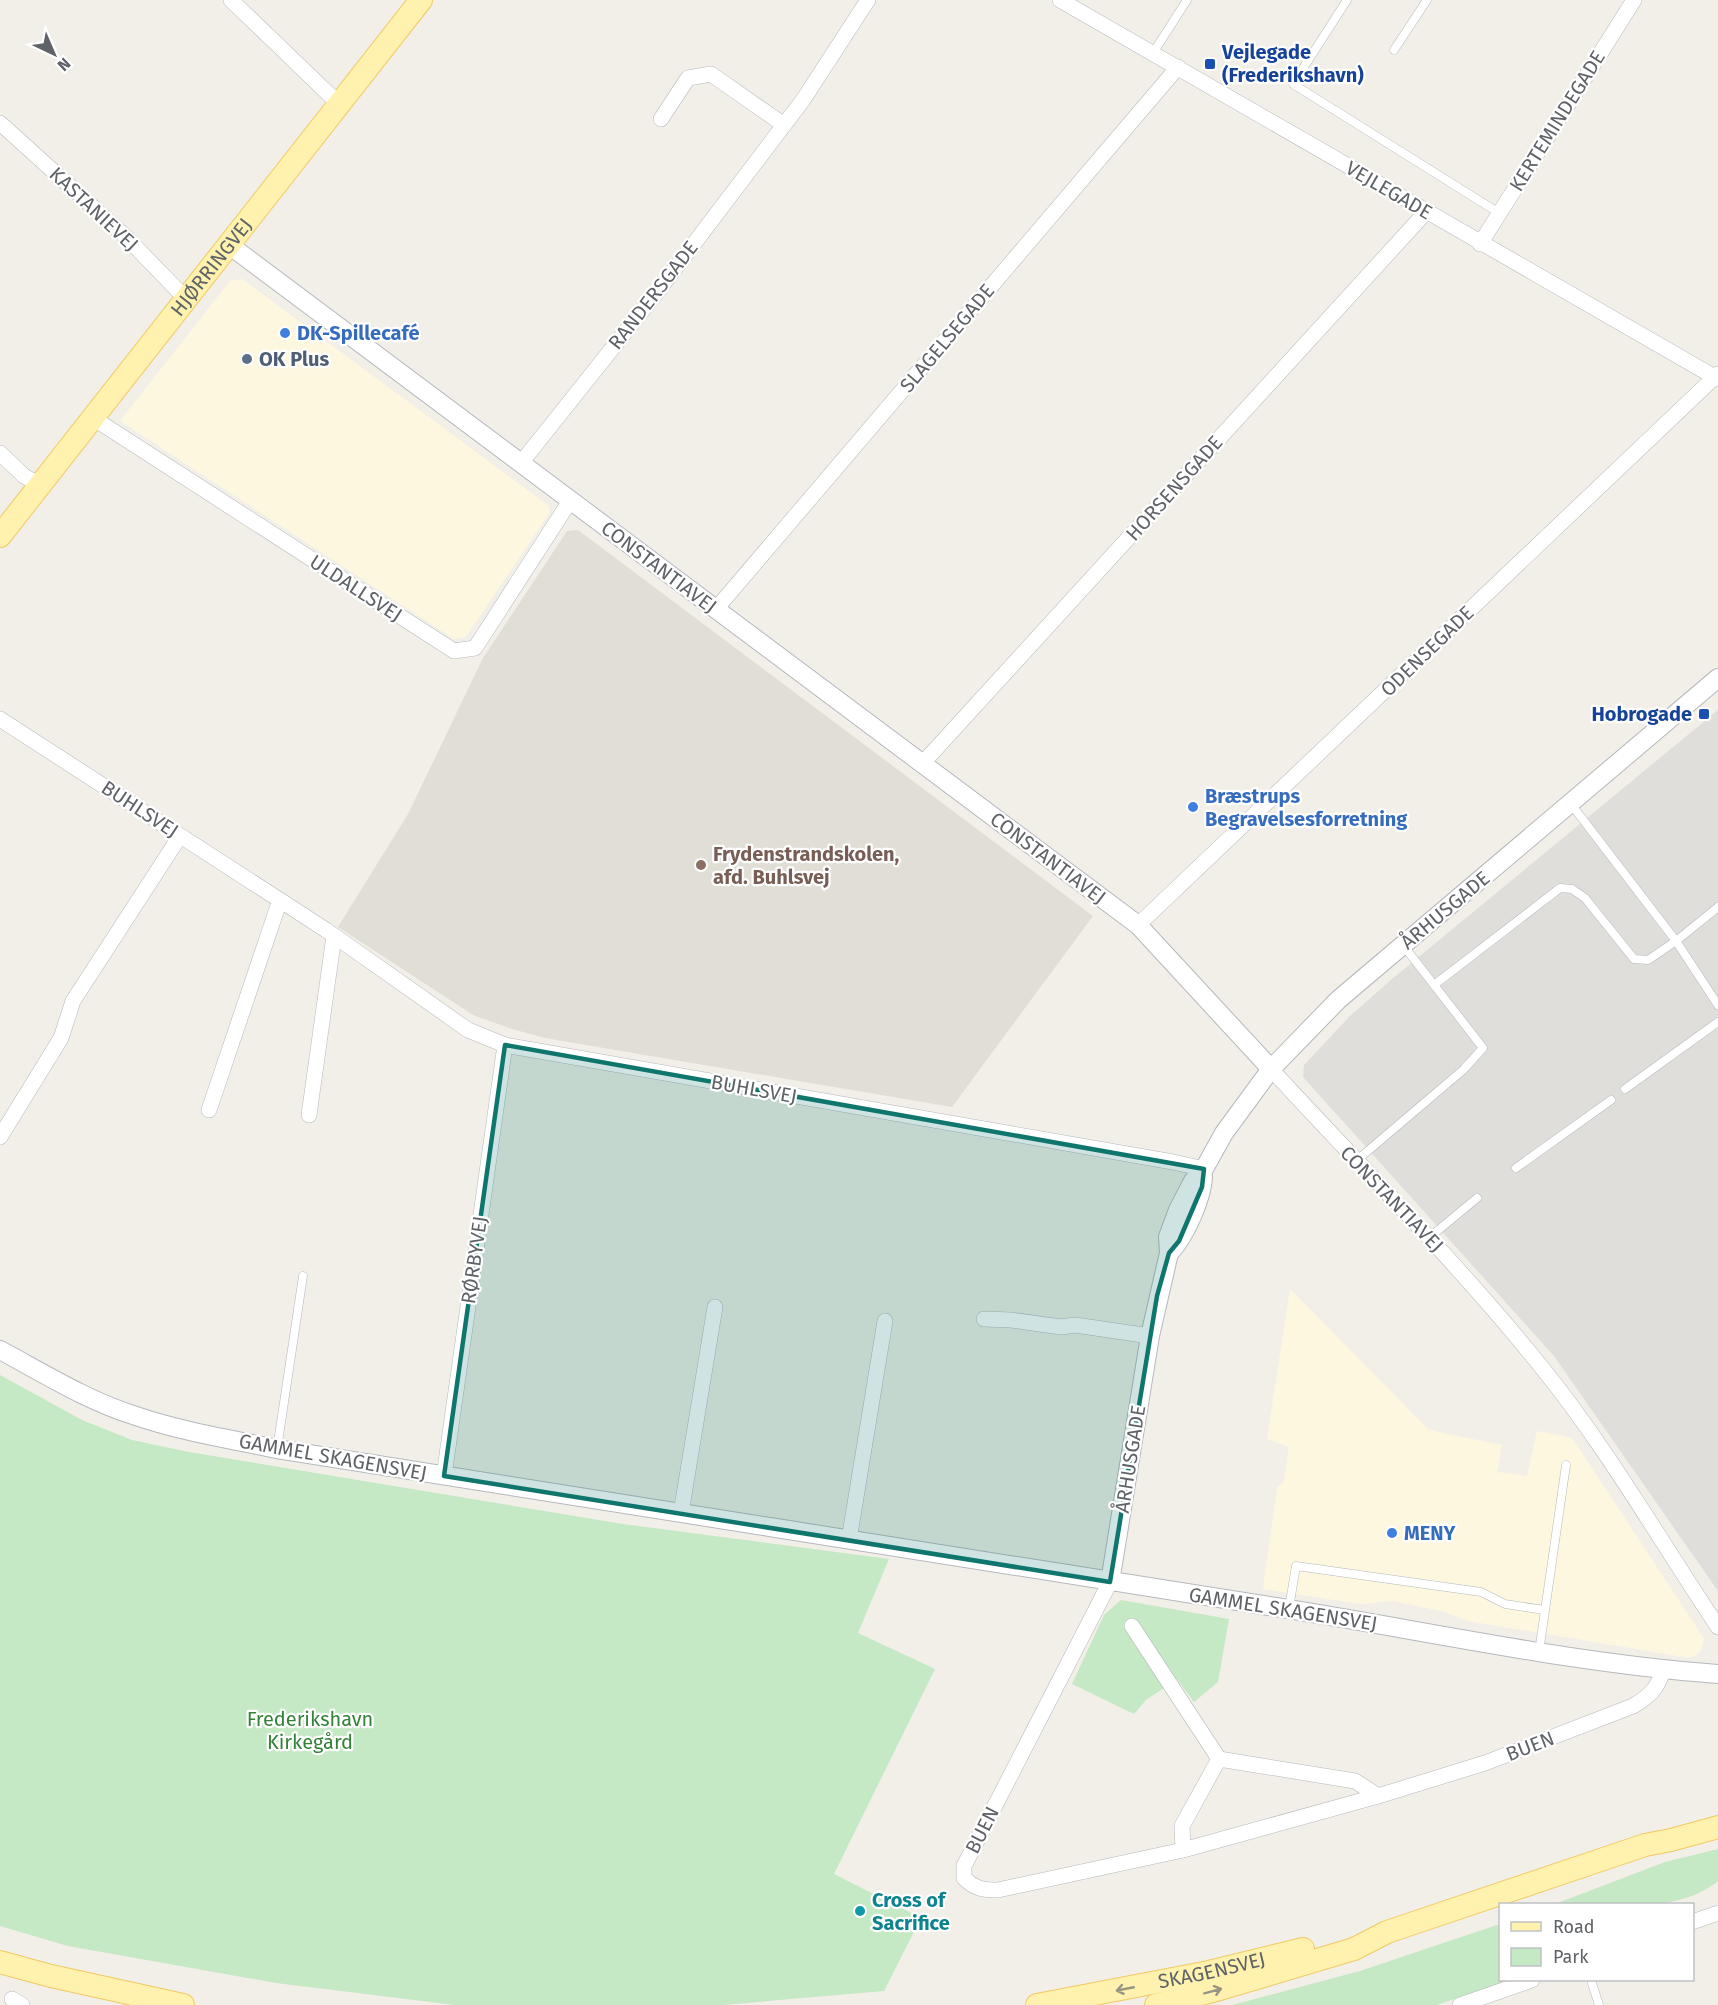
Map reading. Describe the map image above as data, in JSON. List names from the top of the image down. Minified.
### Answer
{"streets":{"main road":["HJØRRINGVEJ","SKAGENSVEJ"],"street":["KERTEMINDEGADE","VEJLEGADE","KASTANIEVEJ","RANDERSGADE","SLAGELSEGADE","HORSENSGADE","CONSTANTIAVEJ","ULDALLSVEJ","ODENSEGADE","BUHLSVEJ","ÅRHUSGADE","RØRBYVEJ","GAMMEL SKAGENSVEJ","BUEN"]},"crossings":[["KERTEMINDEGADE","VEJLEGADE"],["VEJLEGADE","SLAGELSEGADE"],["VEJLEGADE","HORSENSGADE"],["VEJLEGADE","ODENSEGADE"],["KASTANIEVEJ","HJØRRINGVEJ"],["HJØRRINGVEJ","CONSTANTIAVEJ"],["HJØRRINGVEJ","ULDALLSVEJ"],["RANDERSGADE","CONSTANTIAVEJ"],["SLAGELSEGADE","CONSTANTIAVEJ"],["HORSENSGADE","CONSTANTIAVEJ"],["CONSTANTIAVEJ","ULDALLSVEJ"],["CONSTANTIAVEJ","ODENSEGADE"],["CONSTANTIAVEJ","ÅRHUSGADE"],["BUHLSVEJ","ÅRHUSGADE"],["BUHLSVEJ","RØRBYVEJ"],["ÅRHUSGADE","GAMMEL SKAGENSVEJ"],["ÅRHUSGADE","BUEN"],["RØRBYVEJ","GAMMEL SKAGENSVEJ"],["GAMMEL SKAGENSVEJ","BUEN"]],"parks":["Frederikshavn Kirkegård"],"places":{"transit":["Vejlegade (Frederikshavn)","Hobrogade"],"other":["DK-Spillecafé","OK Plus","Bræstrups Begravelsesforretning","Frydenstrandskolen, afd. Buhlsvej","MENY","Cross of Sacrifice"]},"legend":["Road","Park"],"north":"bottom right"}
